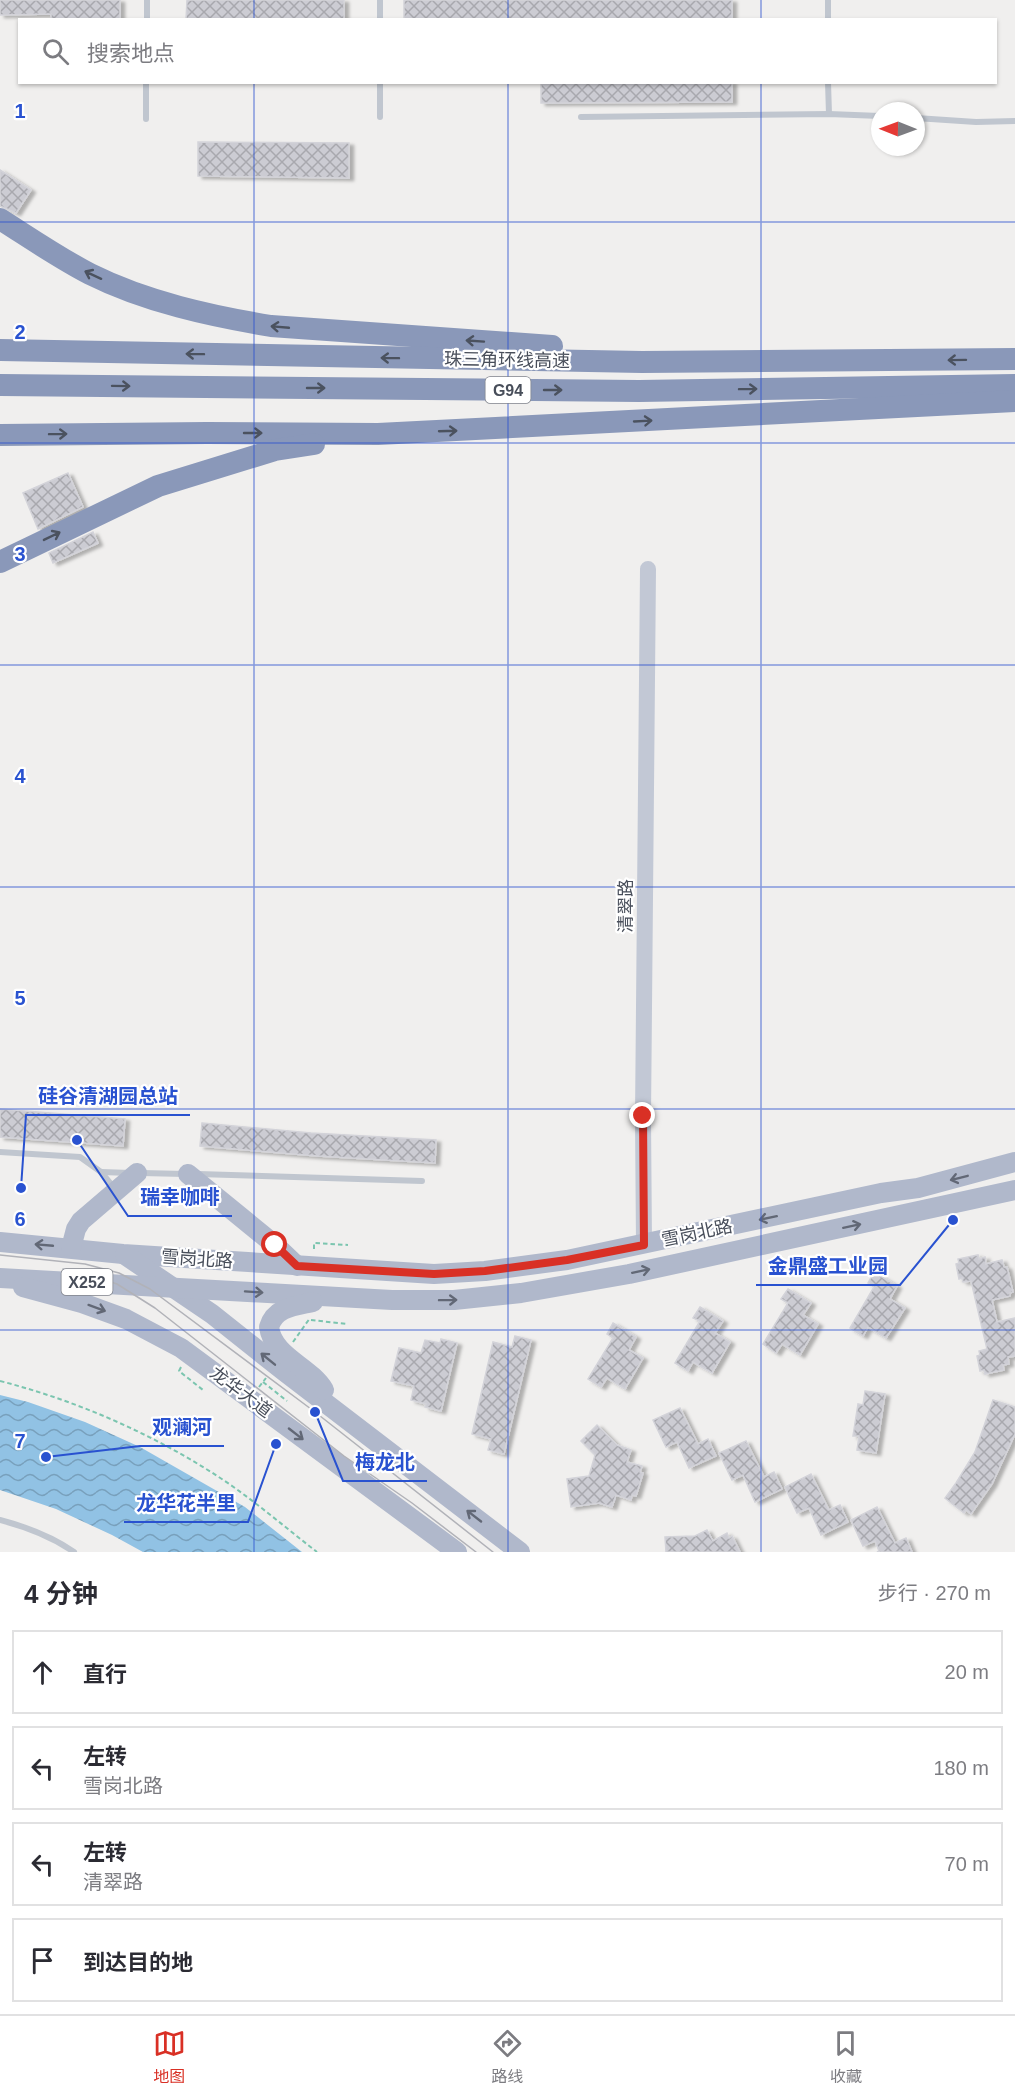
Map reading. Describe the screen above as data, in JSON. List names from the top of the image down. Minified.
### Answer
{"streets":{"highway":["珠三角环线高速","G94"],"main road":["雪岗北路","X252","龙华大道"],"street":["清翠路"]},"crossings":[["清翠路","雪岗北路"],["雪岗北路","X252"]],"places":["瑞幸咖啡","硅谷清湖园总站","金鼎盛工业园","梅龙北","龙华花半里","观澜河"],"north":"left","page":{"search":"搜索地点","heading":["4 分钟","步行 · 270 m"],"list":[["直行","20 m"],["左转","雪岗北路","180 m"],["左转","清翠路","70 m"],"到达目的地"],"nav":["地图","路线","收藏"]},"grid":{"rows":["1","2","3","4","5","6","7"]}}
